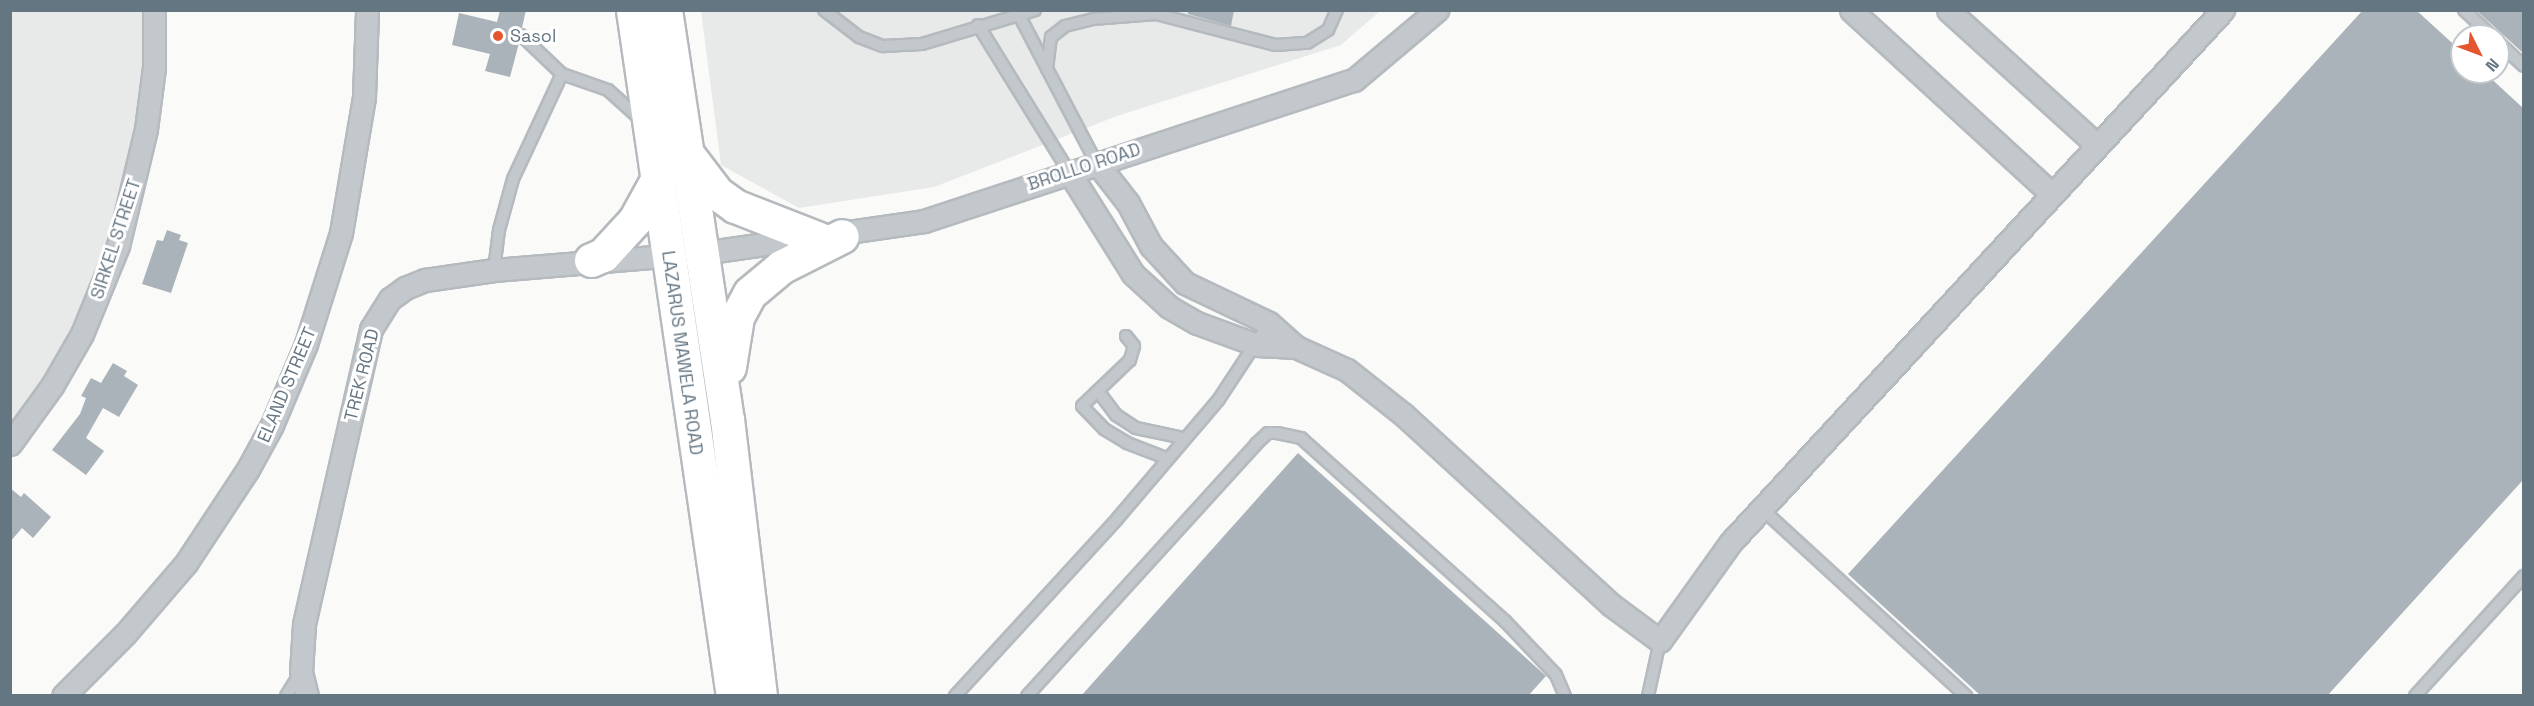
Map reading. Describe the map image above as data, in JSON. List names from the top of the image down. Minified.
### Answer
{"streets":{"main road":["LAZARUS MAWELA ROAD"],"street":["BROLLO ROAD","SIRKEL STREET","TREK ROAD","ELAND STREET"]},"crossings":[["BROLLO ROAD","LAZARUS MAWELA ROAD"],["BROLLO ROAD","TREK ROAD"],["LAZARUS MAWELA ROAD","TREK ROAD"]],"places":["Sasol"],"north":"bottom right"}
